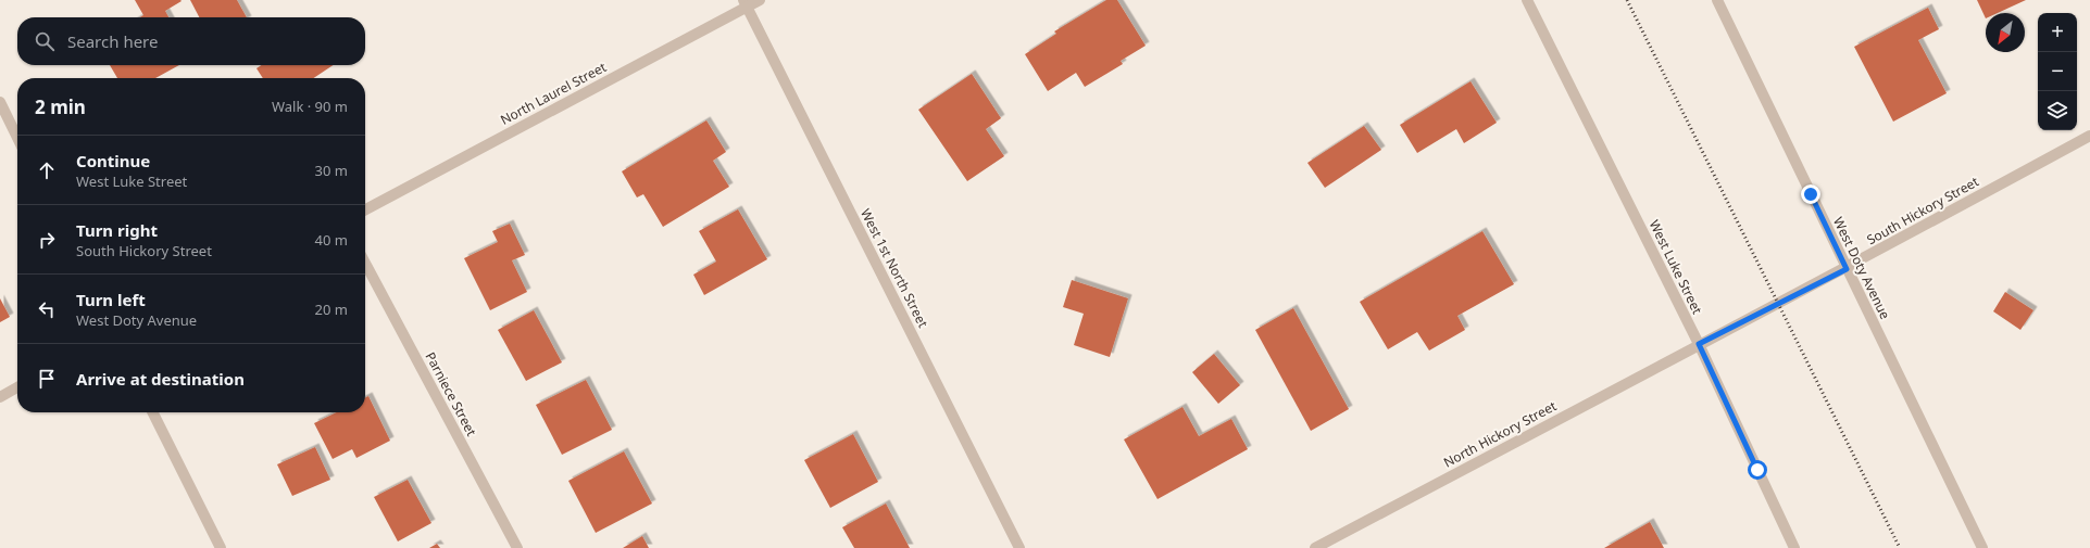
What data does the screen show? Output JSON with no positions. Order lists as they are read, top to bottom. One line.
{"streets":{"street":["North Laurel Street","South Hickory Street","West Luke Street","West 1st North Street","West Doty Avenue","Parniece Street","North Hickory Street"]},"crossings":[["North Laurel Street","West 1st North Street"],["South Hickory Street","West Luke Street"],["South Hickory Street","West Doty Avenue"],["South Hickory Street","North Hickory Street"],["West Luke Street","North Hickory Street"]],"north":"bottom left","page":{"map_buttons":["+","−"],"search":"Search here","heading":["2 min","Walk · 90 m"],"list":[["Continue","West Luke Street","30 m"],["Turn right","South Hickory Street","40 m"],["Turn left","West Doty Avenue","20 m"],"Arrive at destination"]}}
